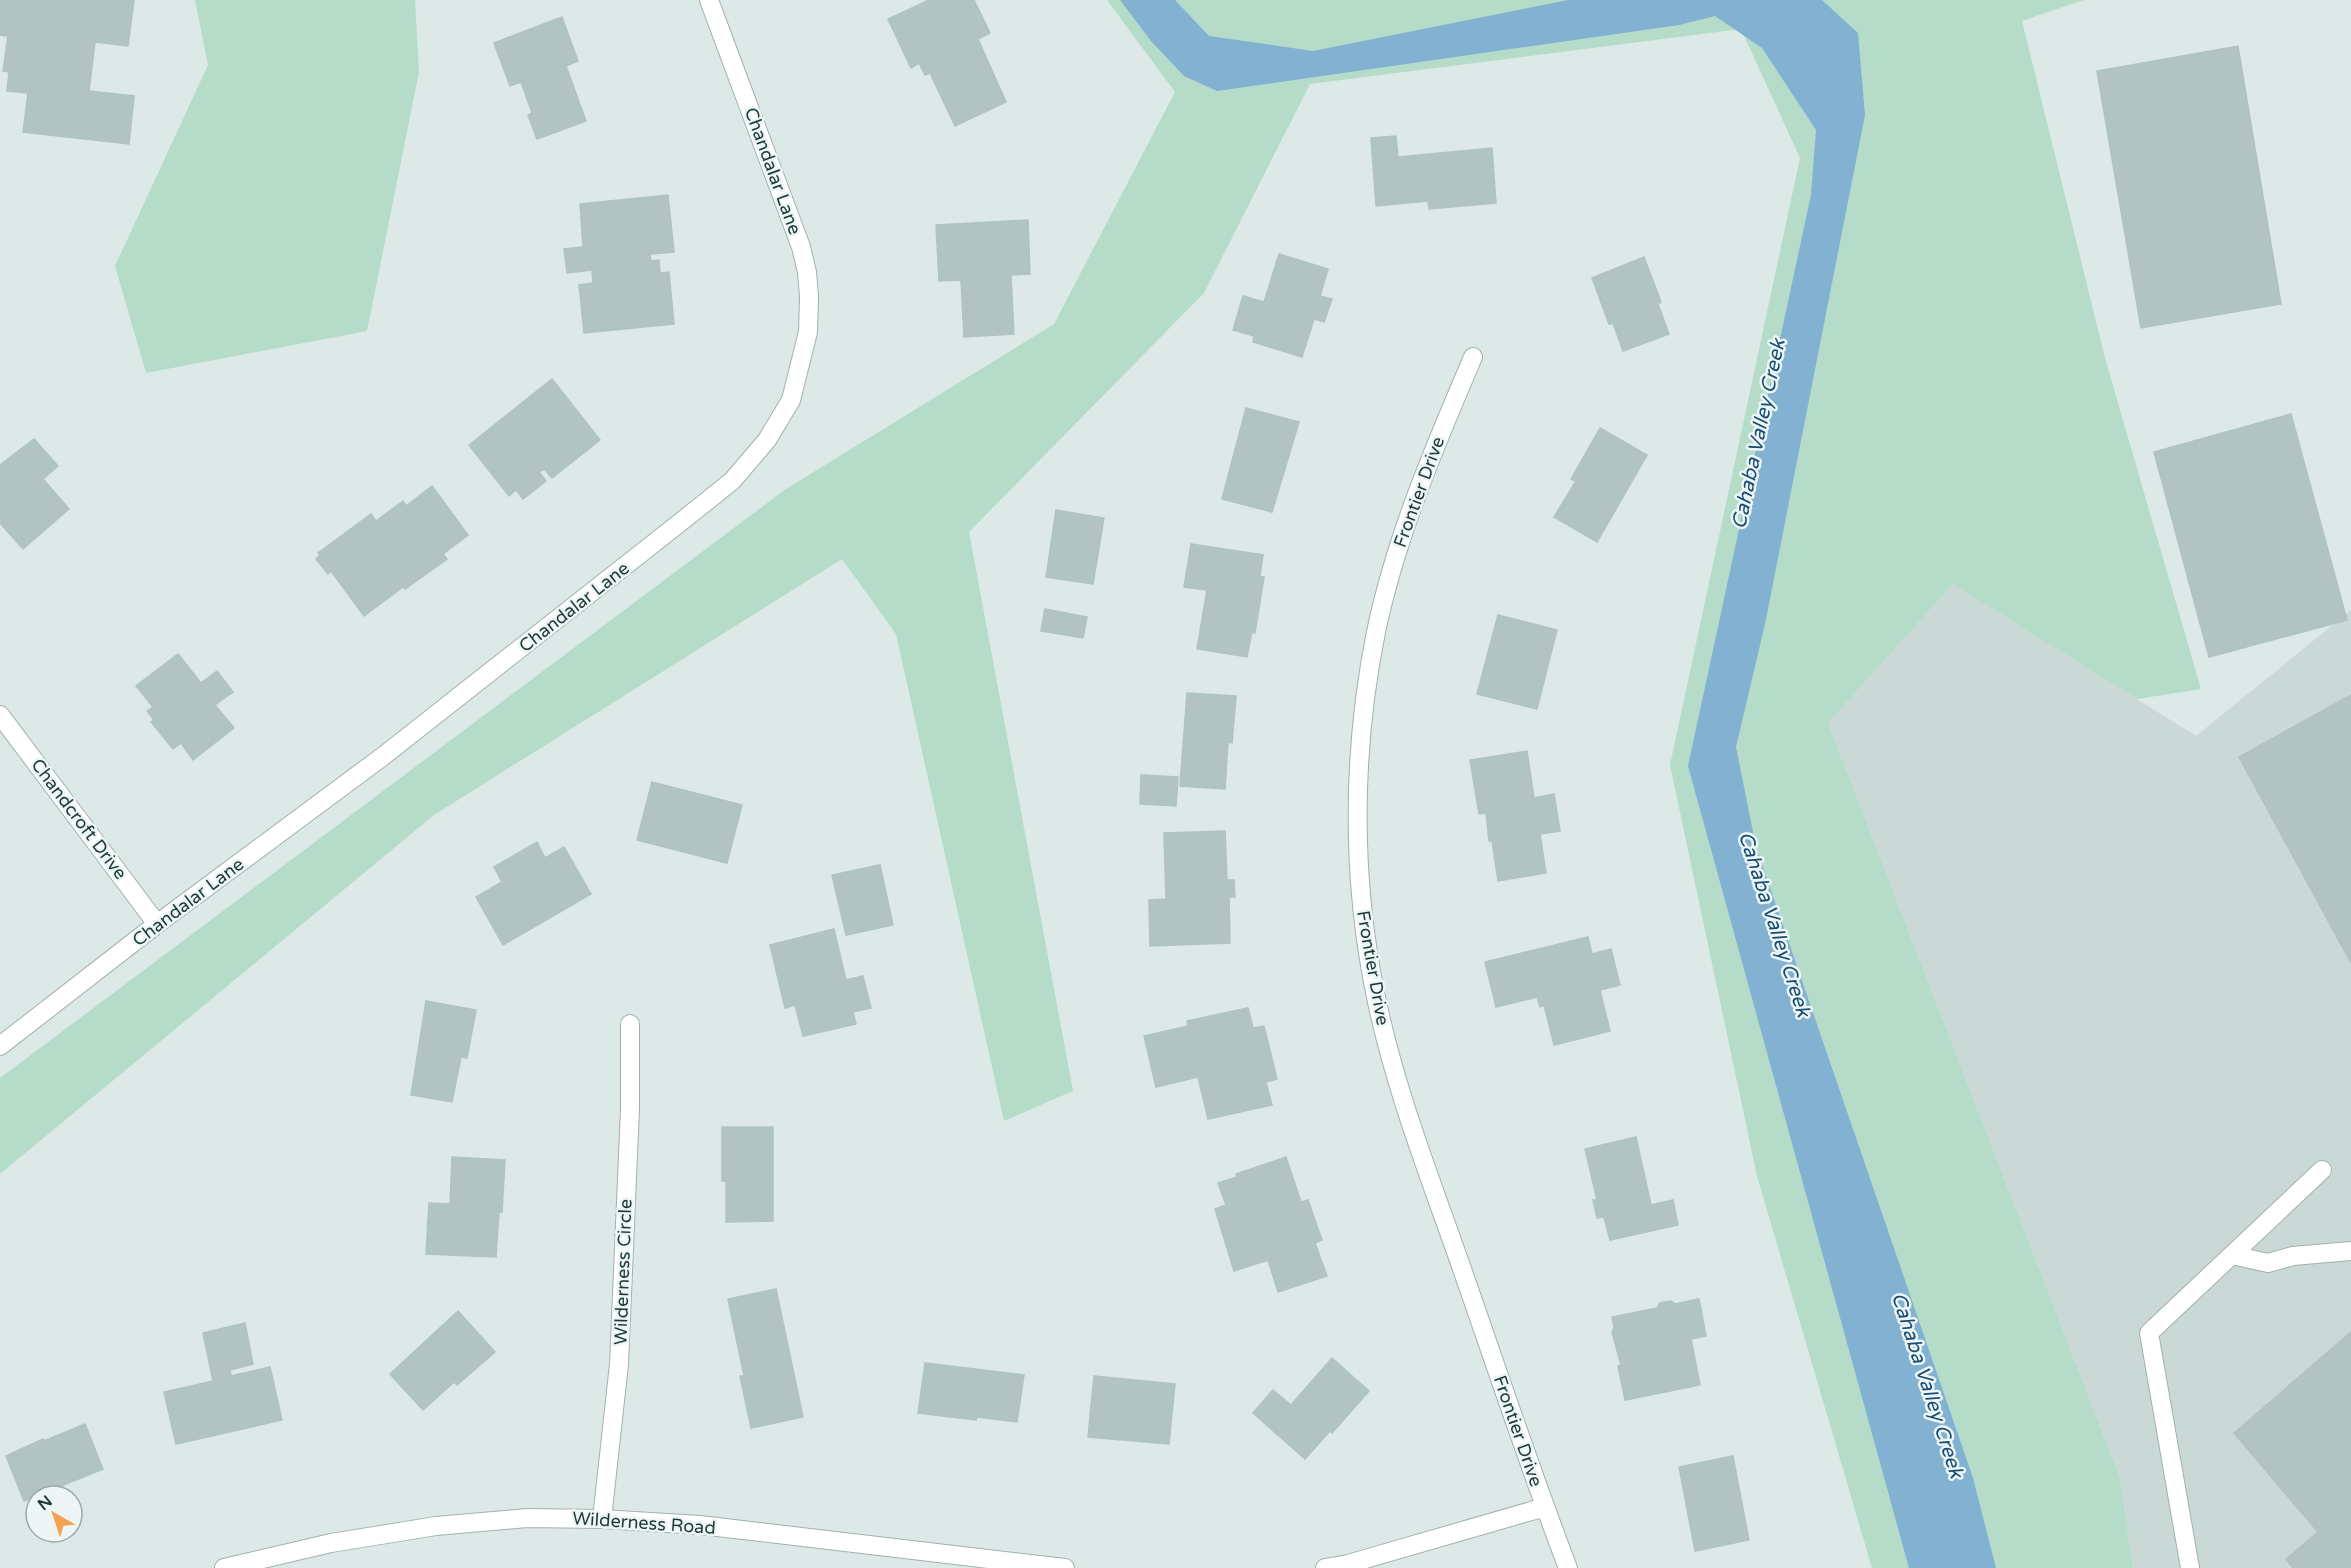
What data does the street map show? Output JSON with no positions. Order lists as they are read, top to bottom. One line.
{"streets":{"street":["Chandalar Lane","Frontier Drive","Chandcroft Drive","Wilderness Circle","Wilderness Road"]},"crossings":[["Chandalar Lane","Chandcroft Drive"],["Wilderness Circle","Wilderness Road"]],"water":["Cahaba Valley Creek"],"north":"top left"}
